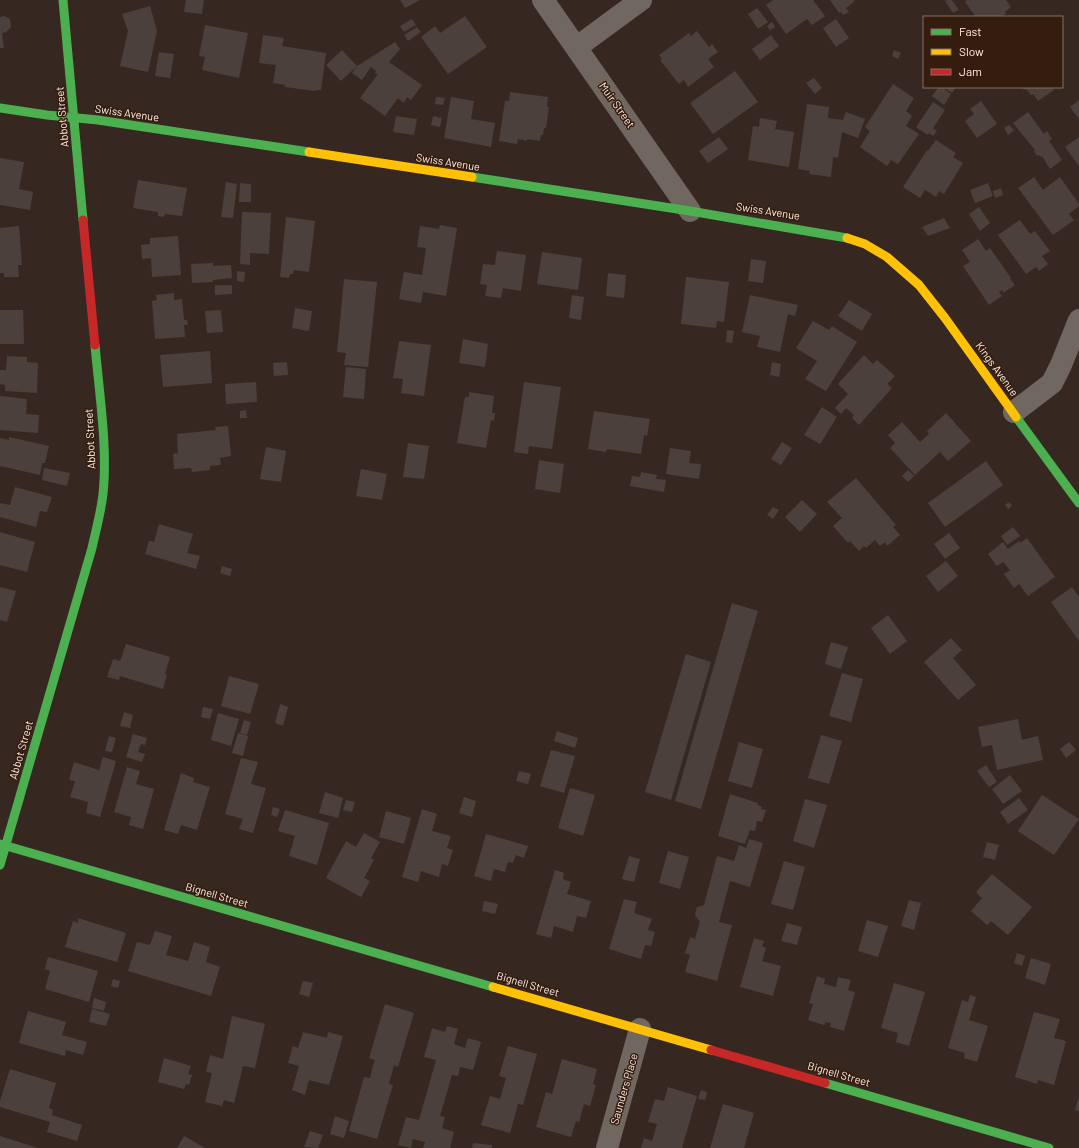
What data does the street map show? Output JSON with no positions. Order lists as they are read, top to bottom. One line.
{"streets":{"street":["Muir Street","Swiss Avenue","Abbot Street","Kings Avenue","Bignell Street","Saunders Place"]},"crossings":[["Muir Street","Swiss Avenue"],["Swiss Avenue","Abbot Street"],["Swiss Avenue","Kings Avenue"],["Abbot Street","Bignell Street"],["Bignell Street","Saunders Place"]],"legend":["Fast","Slow","Jam"]}
